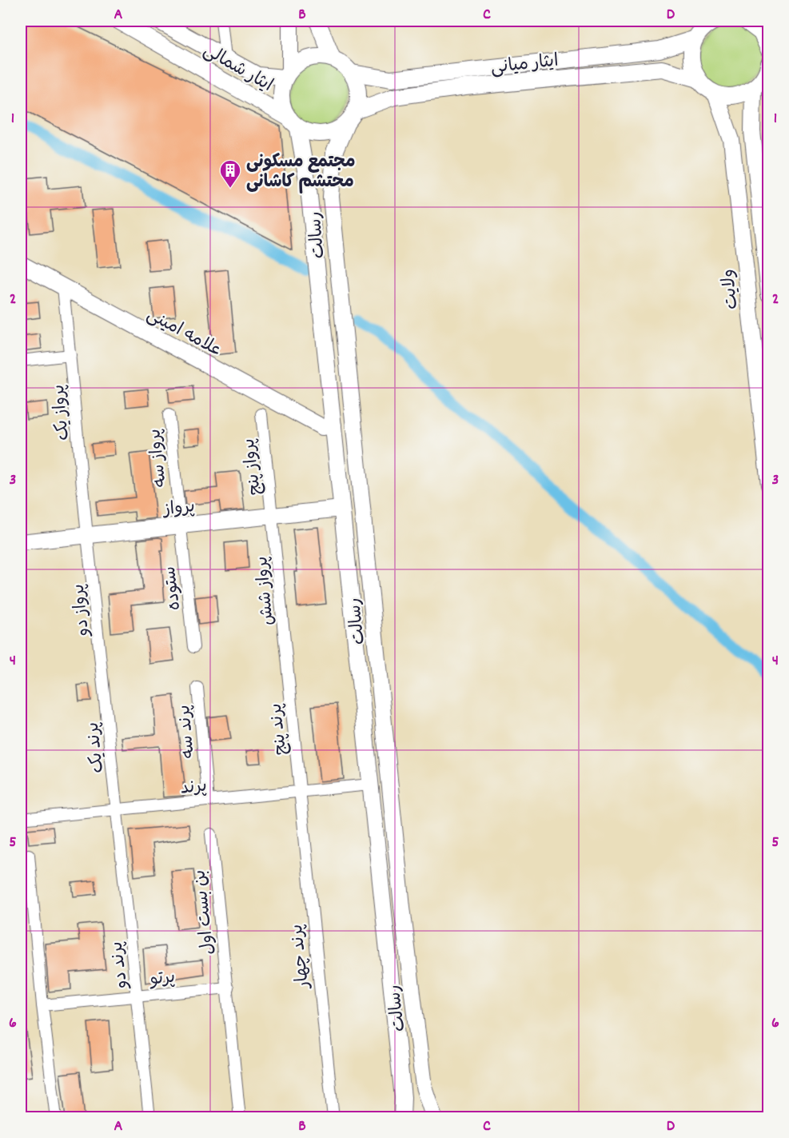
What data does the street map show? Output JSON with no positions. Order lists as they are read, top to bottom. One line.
{"streets":{"street":["ایثار میانی","ایثار شمالی","رسالت","ولایت","علامه امینی","پرواز یک","پرواز سه","پرواز پنج","پرواز","ستوده","پرواز شش","پرواز دو","پرند پنج","پرند سه","پرند یک","پرند","بن بست اول","پرند چهار","پرند دو","پرتو"]},"crossings":[["ایثار میانی","ایثار شمالی"],["ایثار میانی","رسالت"],["ایثار شمالی","رسالت"],["رسالت","علامه امینی"],["رسالت","پرواز"],["رسالت","پرند"],["علامه امینی","پرواز یک"],["پرواز یک","پرواز"],["پرواز یک","پرواز دو"],["پرواز سه","پرواز"],["پرواز سه","ستوده"],["پرواز پنج","پرواز"],["پرواز پنج","پرواز شش"],["پرواز","ستوده"],["پرواز","پرواز شش"],["پرواز","پرواز دو"],["پرواز شش","پرند پنج"],["پرواز دو","پرند یک"],["پرند پنج","پرند"],["پرند پنج","پرند چهار"],["پرند سه","پرند"],["پرند یک","پرند"],["پرند یک","پرند دو"],["پرند","پرند چهار"],["پرند","پرند دو"],["بن بست اول","پرتو"],["پرند دو","پرتو"]],"places":{"building":["مجتمع مسکونی محتشم کاشانی"]},"grid":{"columns":["A","B","C","D"],"rows":["1","2","3","4","5","6"]}}
